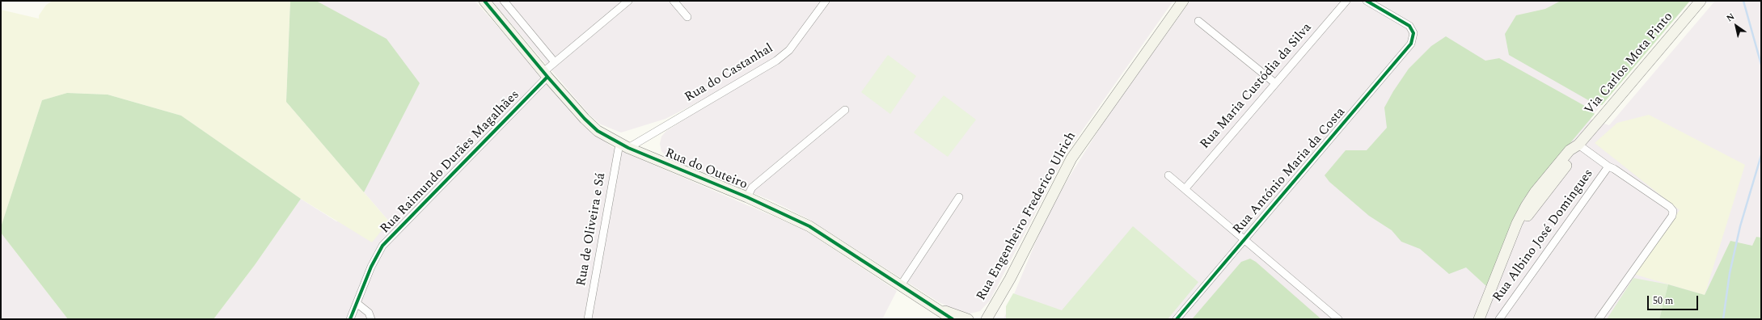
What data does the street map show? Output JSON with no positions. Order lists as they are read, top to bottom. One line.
{"streets":{"main road":["Via Carlos Mota Pinto","Rua do Outeiro","Rua Engenheiro Frederico Ulrich"],"street":["Rua do Castanhal","Rua Maria Custódia da Silva","Rua Raimundo Durães Magalhães","Rua António Maria da Costa","Rua de Oliveira e Sá","Rua Albino José Domingues"]},"crossings":[["Via Carlos Mota Pinto","Rua Albino José Domingues"],["Rua do Castanhal","Rua do Outeiro"],["Rua do Castanhal","Rua de Oliveira e Sá"],["Rua Raimundo Durães Magalhães","Rua do Outeiro"],["Rua do Outeiro","Rua de Oliveira e Sá"]],"scale_bar":"50 m","north":"top left"}
